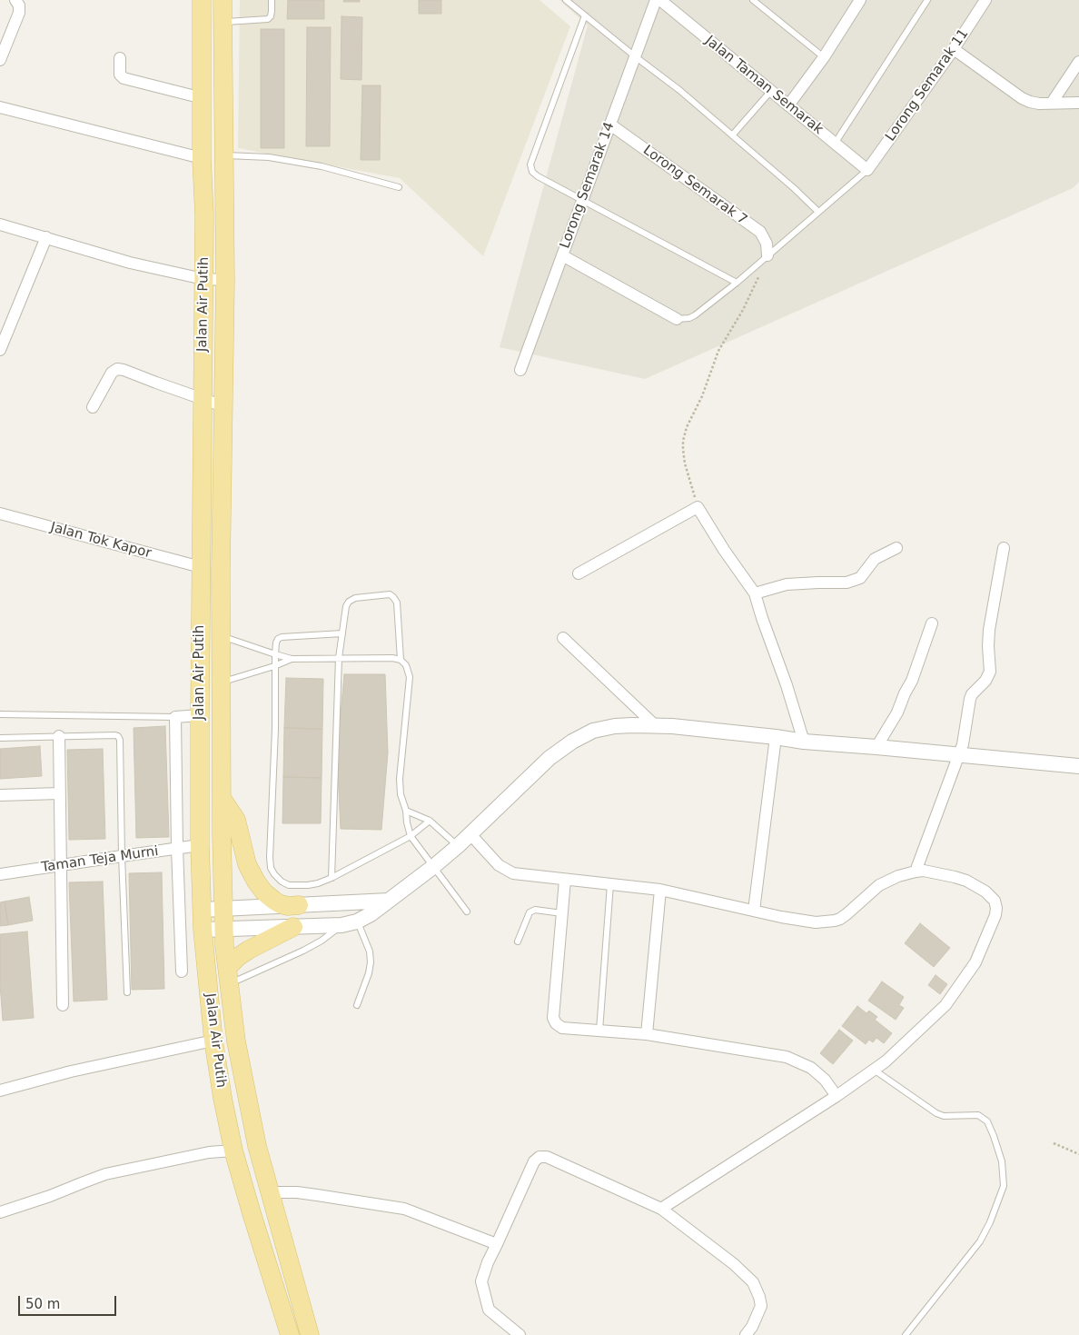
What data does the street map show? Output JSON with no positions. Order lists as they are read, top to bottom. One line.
{"streets":{"main road":["Jalan Air Putih"],"street":["Jalan Taman Semarak","Lorong Semarak 11","Lorong Semarak 14","Lorong Semarak 7","Jalan Tok Kapor","Taman Teja Murni"]},"crossings":[["Jalan Taman Semarak","Lorong Semarak 11"],["Lorong Semarak 14","Lorong Semarak 7"],["Jalan Air Putih","Jalan Tok Kapor"],["Jalan Air Putih","Taman Teja Murni"]],"scale_bar":"50 m"}
